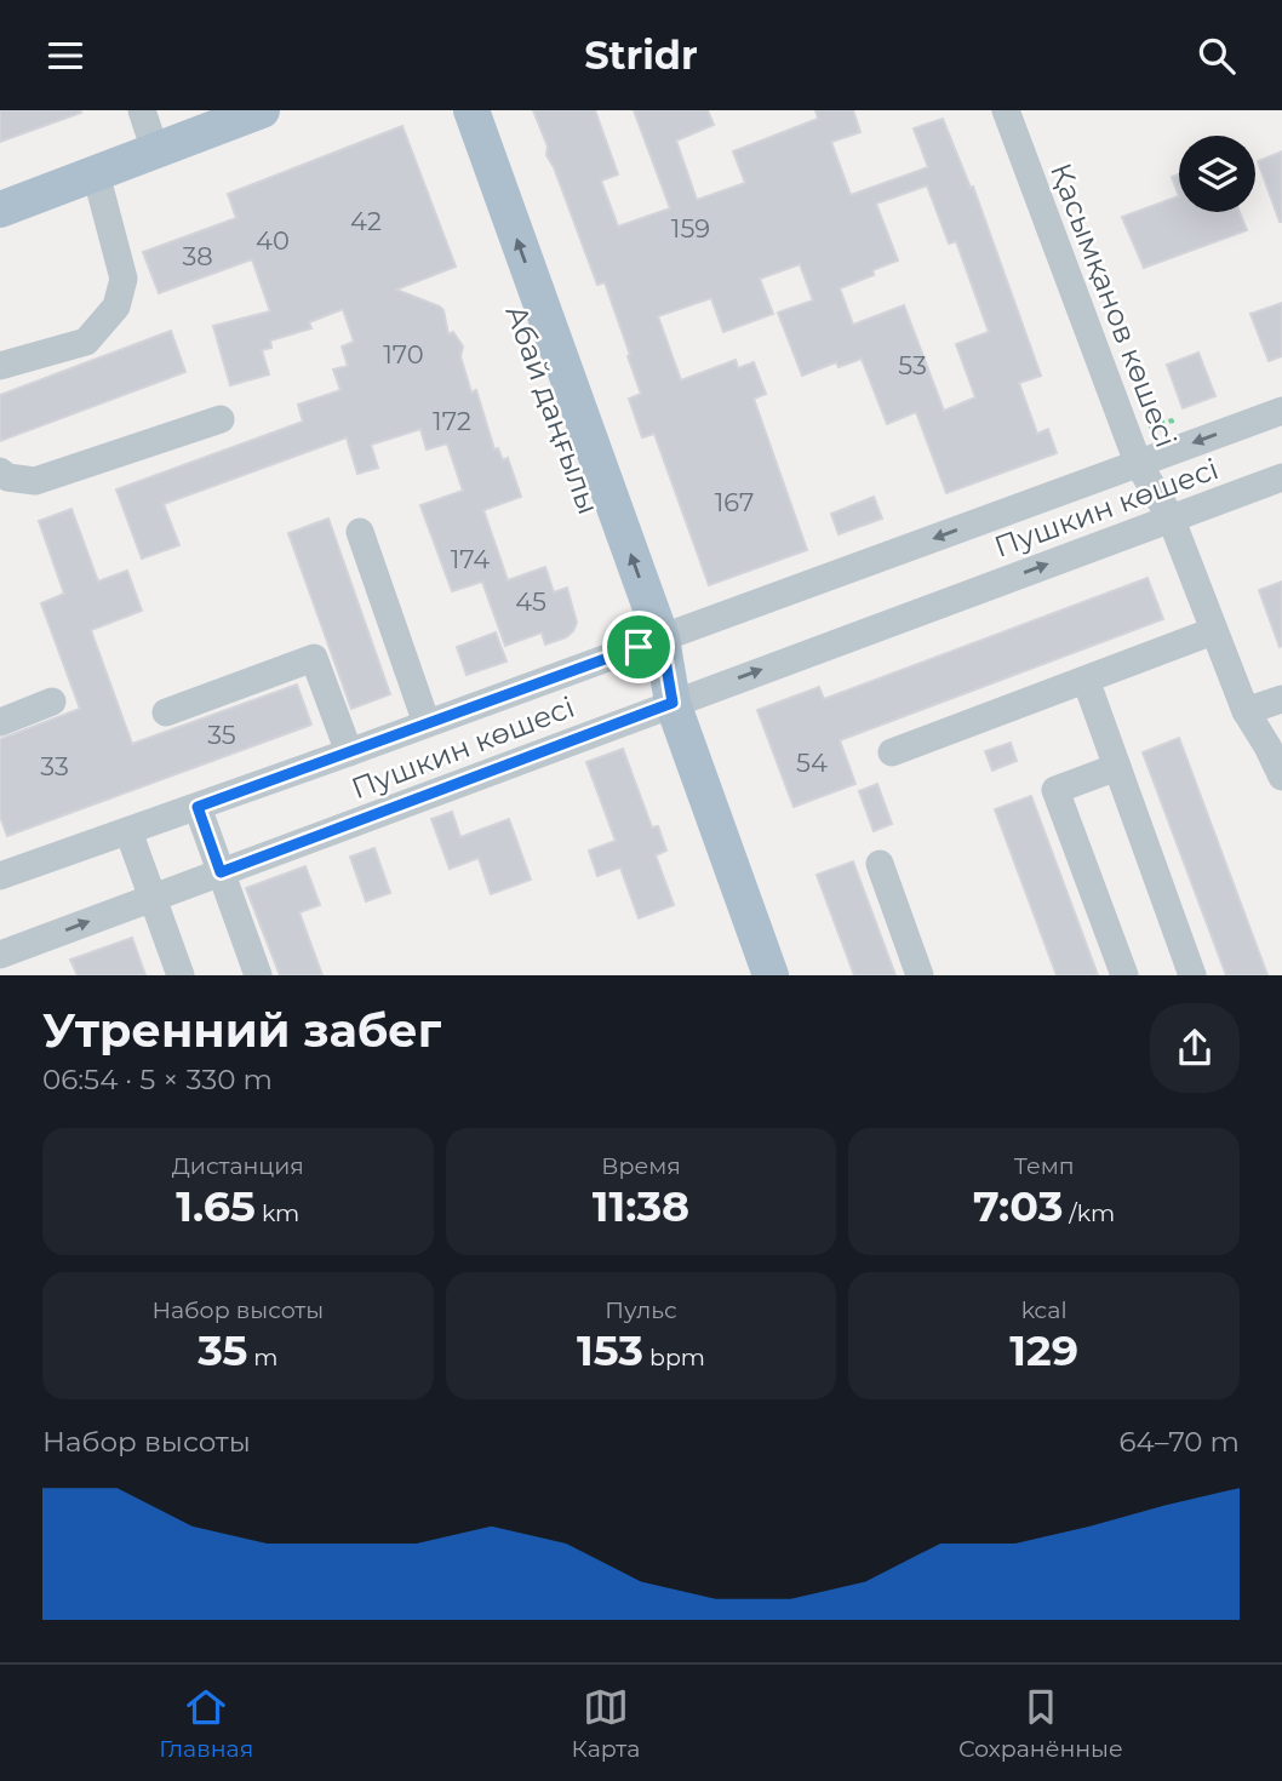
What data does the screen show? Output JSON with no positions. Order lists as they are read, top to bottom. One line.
{"streets":{"main road":["Абай даңғылы"],"street":["Қасымқанов көшесі","Пушкин көшесі"]},"crossings":[["Қасымқанов көшесі","Пушкин көшесі"],["Абай даңғылы","Пушкин көшесі"]],"house_numbers":["42","159","40","38","170","53","172","167","174","45","35","54","33"],"page":{"header":"Stridr","heading":["Утренний забег","06:54 · 5 × 330 m"],"stats":[["Дистанция","1.65 km"],["Время","11:38"],["Темп","7:03 /km"],["Набор высоты","35 m"],["Пульс","153 bpm"],["kcal","129"]],"chart":["Набор высоты","64–70 m"],"tabs":["Главная","Карта","Сохранённые"]}}
